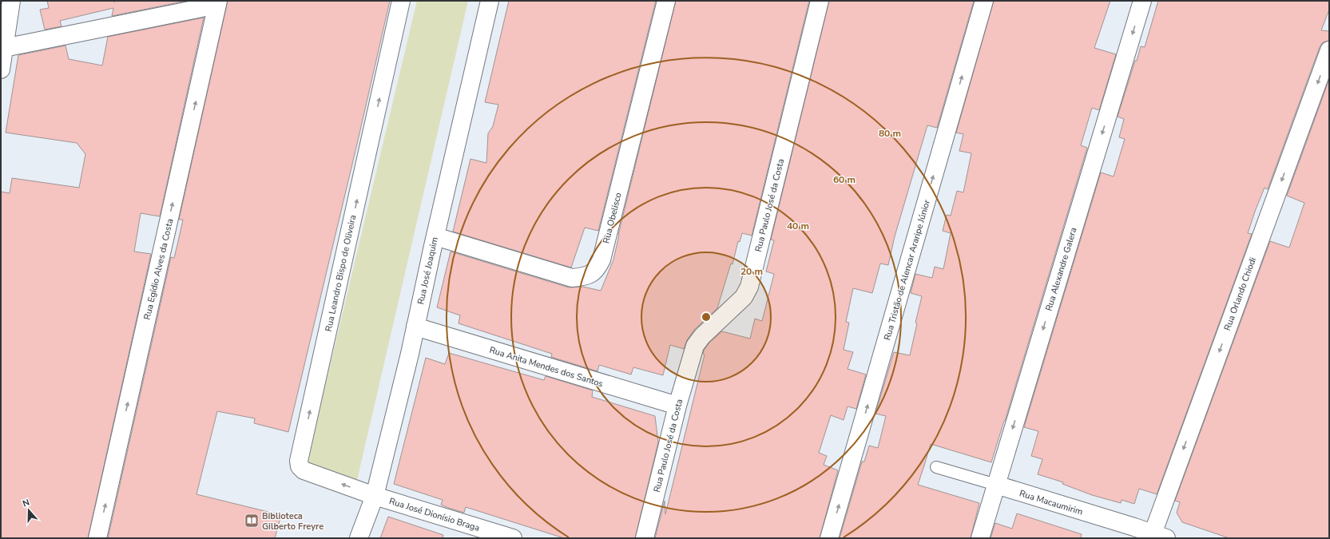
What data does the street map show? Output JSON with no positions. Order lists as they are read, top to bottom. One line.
{"streets":{"street":["Rua Paulo José da Costa","Rua Obelisco","Rua Egídio Alves da Costa","Rua Alexandre Galera","Rua Tristão de Alencar Araripe Júnior","Rua José Joaquim","Rua Leandro Bispo de Oliveira","Rua Orlando Chiodi","Rua Anita Mendes dos Santos","Rua Macaumirim","Rua José Dionísio Braga"]},"crossings":[["Rua Paulo José da Costa","Rua Anita Mendes dos Santos"],["Rua Obelisco","Rua José Joaquim"],["Rua Alexandre Galera","Rua Macaumirim"],["Rua José Joaquim","Rua Leandro Bispo de Oliveira"],["Rua José Joaquim","Rua Anita Mendes dos Santos"],["Rua José Joaquim","Rua José Dionísio Braga"],["Rua Leandro Bispo de Oliveira","Rua José Dionísio Braga"],["Rua Orlando Chiodi","Rua Macaumirim"]],"one_way":["Rua Egídio Alves da Costa","Rua Alexandre Galera","Rua Tristão de Alencar Araripe Júnior","Rua Leandro Bispo de Oliveira","Rua Orlando Chiodi"],"places":{"library":["Biblioteca Gilberto Freyre"]},"north":"top","rings":["80 m","60 m","40 m","20 m"]}
